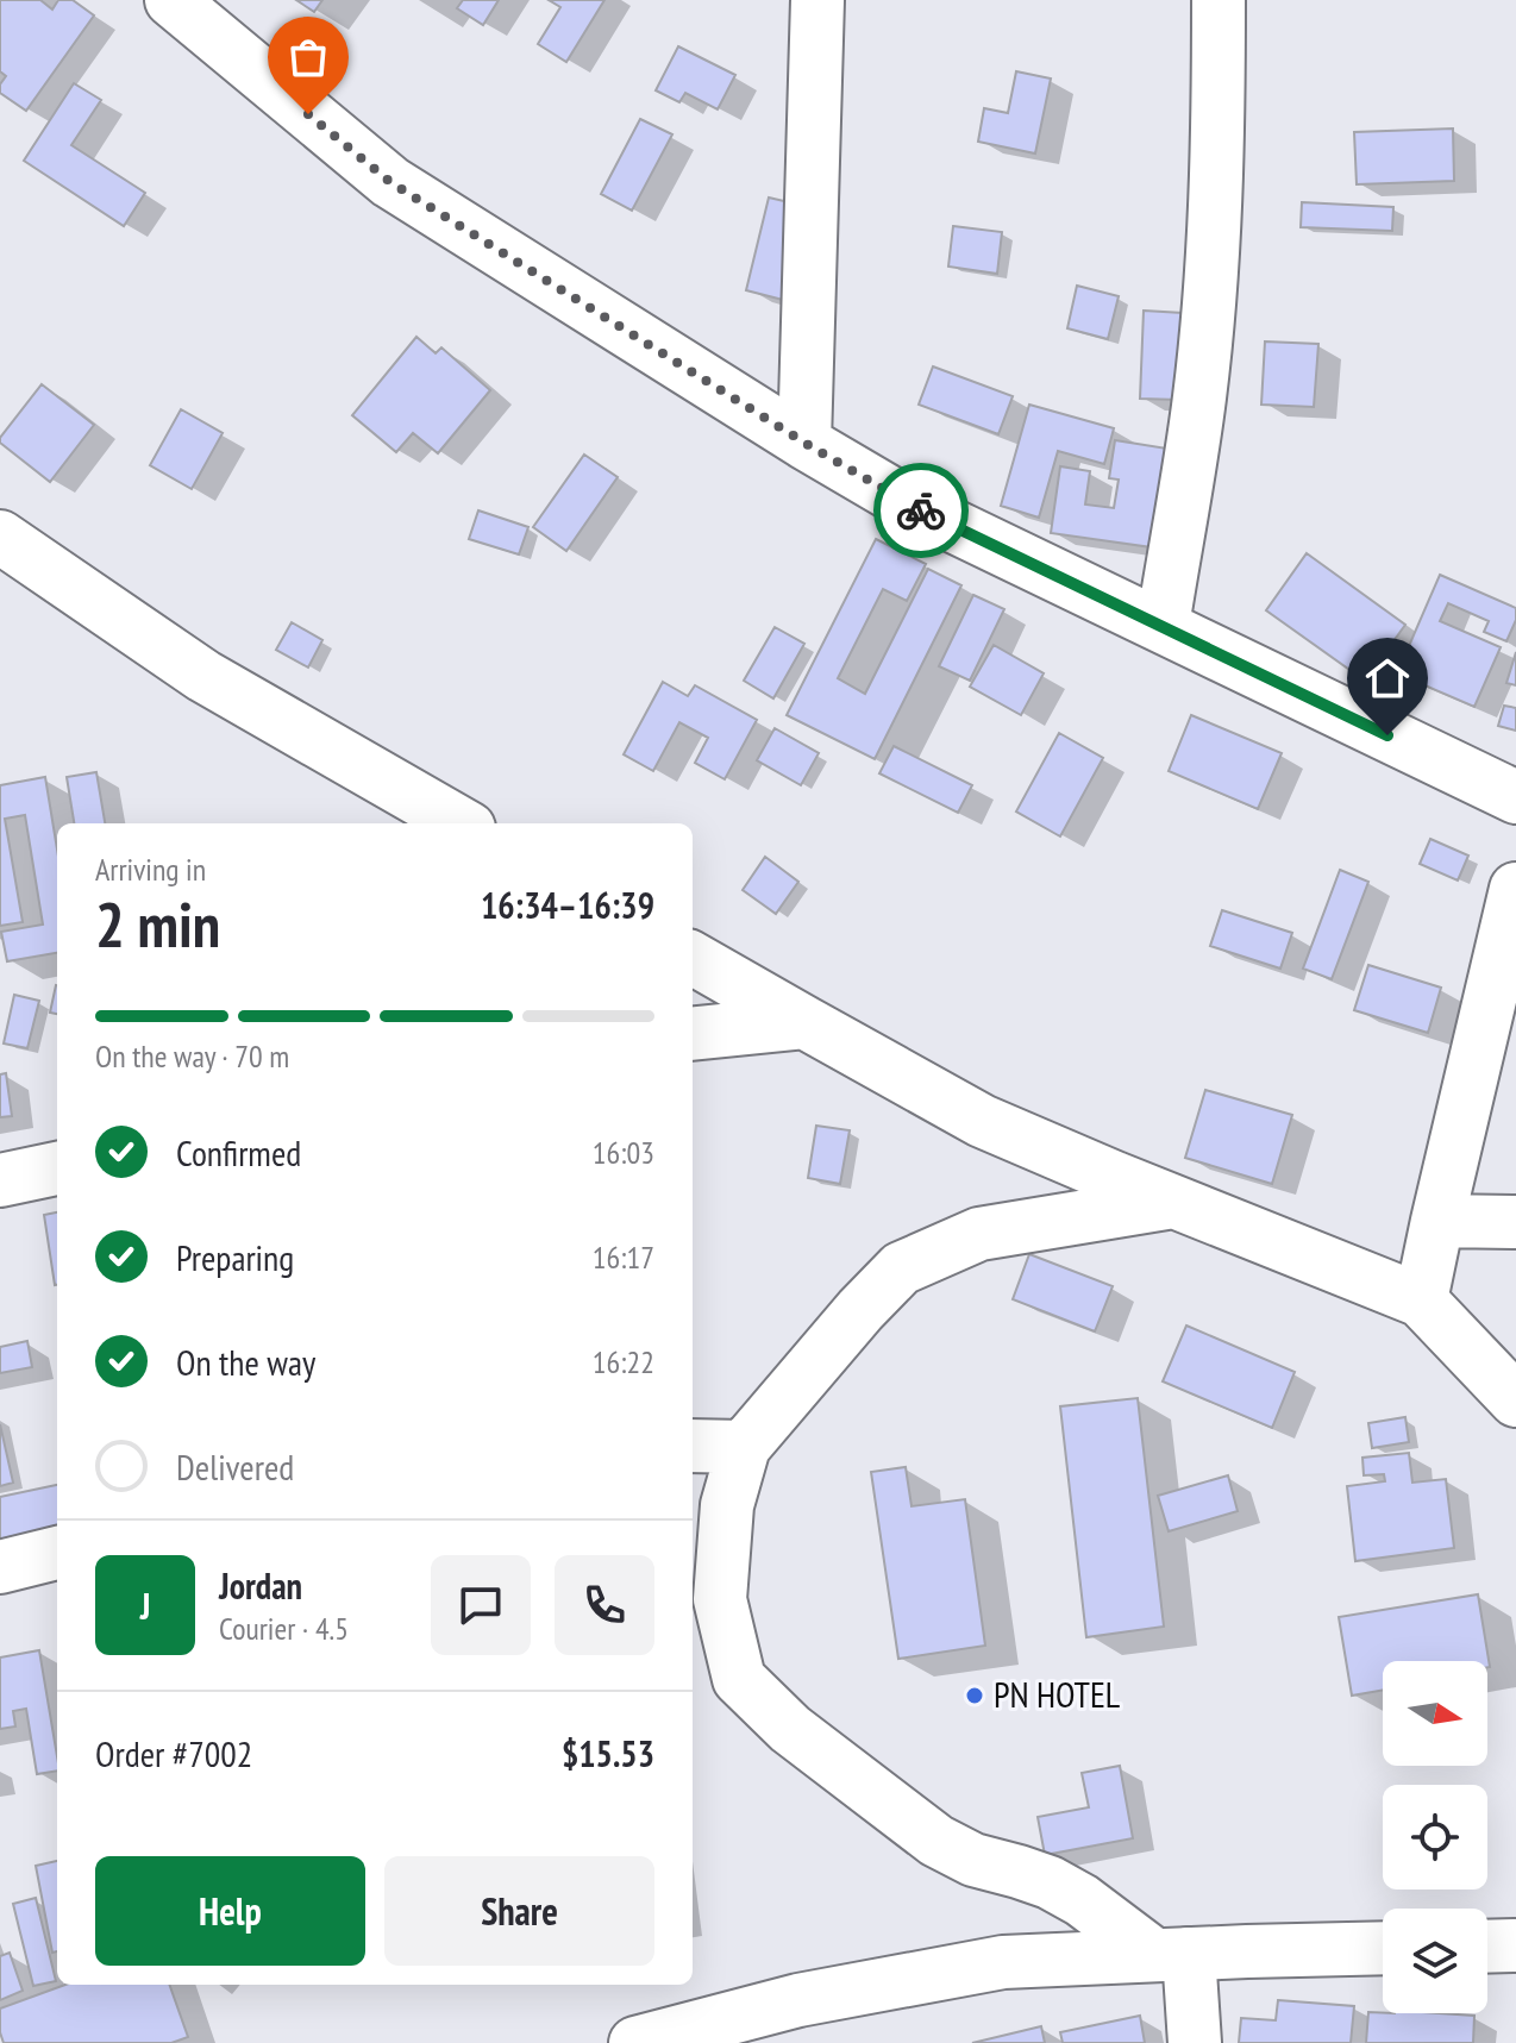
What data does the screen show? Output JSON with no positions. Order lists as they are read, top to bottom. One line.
{"places":["PN HOTEL"],"north":"right","page":{"heading":["2 min","Arriving in","16:34–16:39"],"panel":["Jordan","Courier · 4.5","Order #7002","$15.53"],"bar":"On the way · 70 m","list":[["Confirmed","16:03"],["Preparing","16:17"],["On the way","16:22"],"Delivered"],"round":"J","buttons":["Help","Share"]}}
